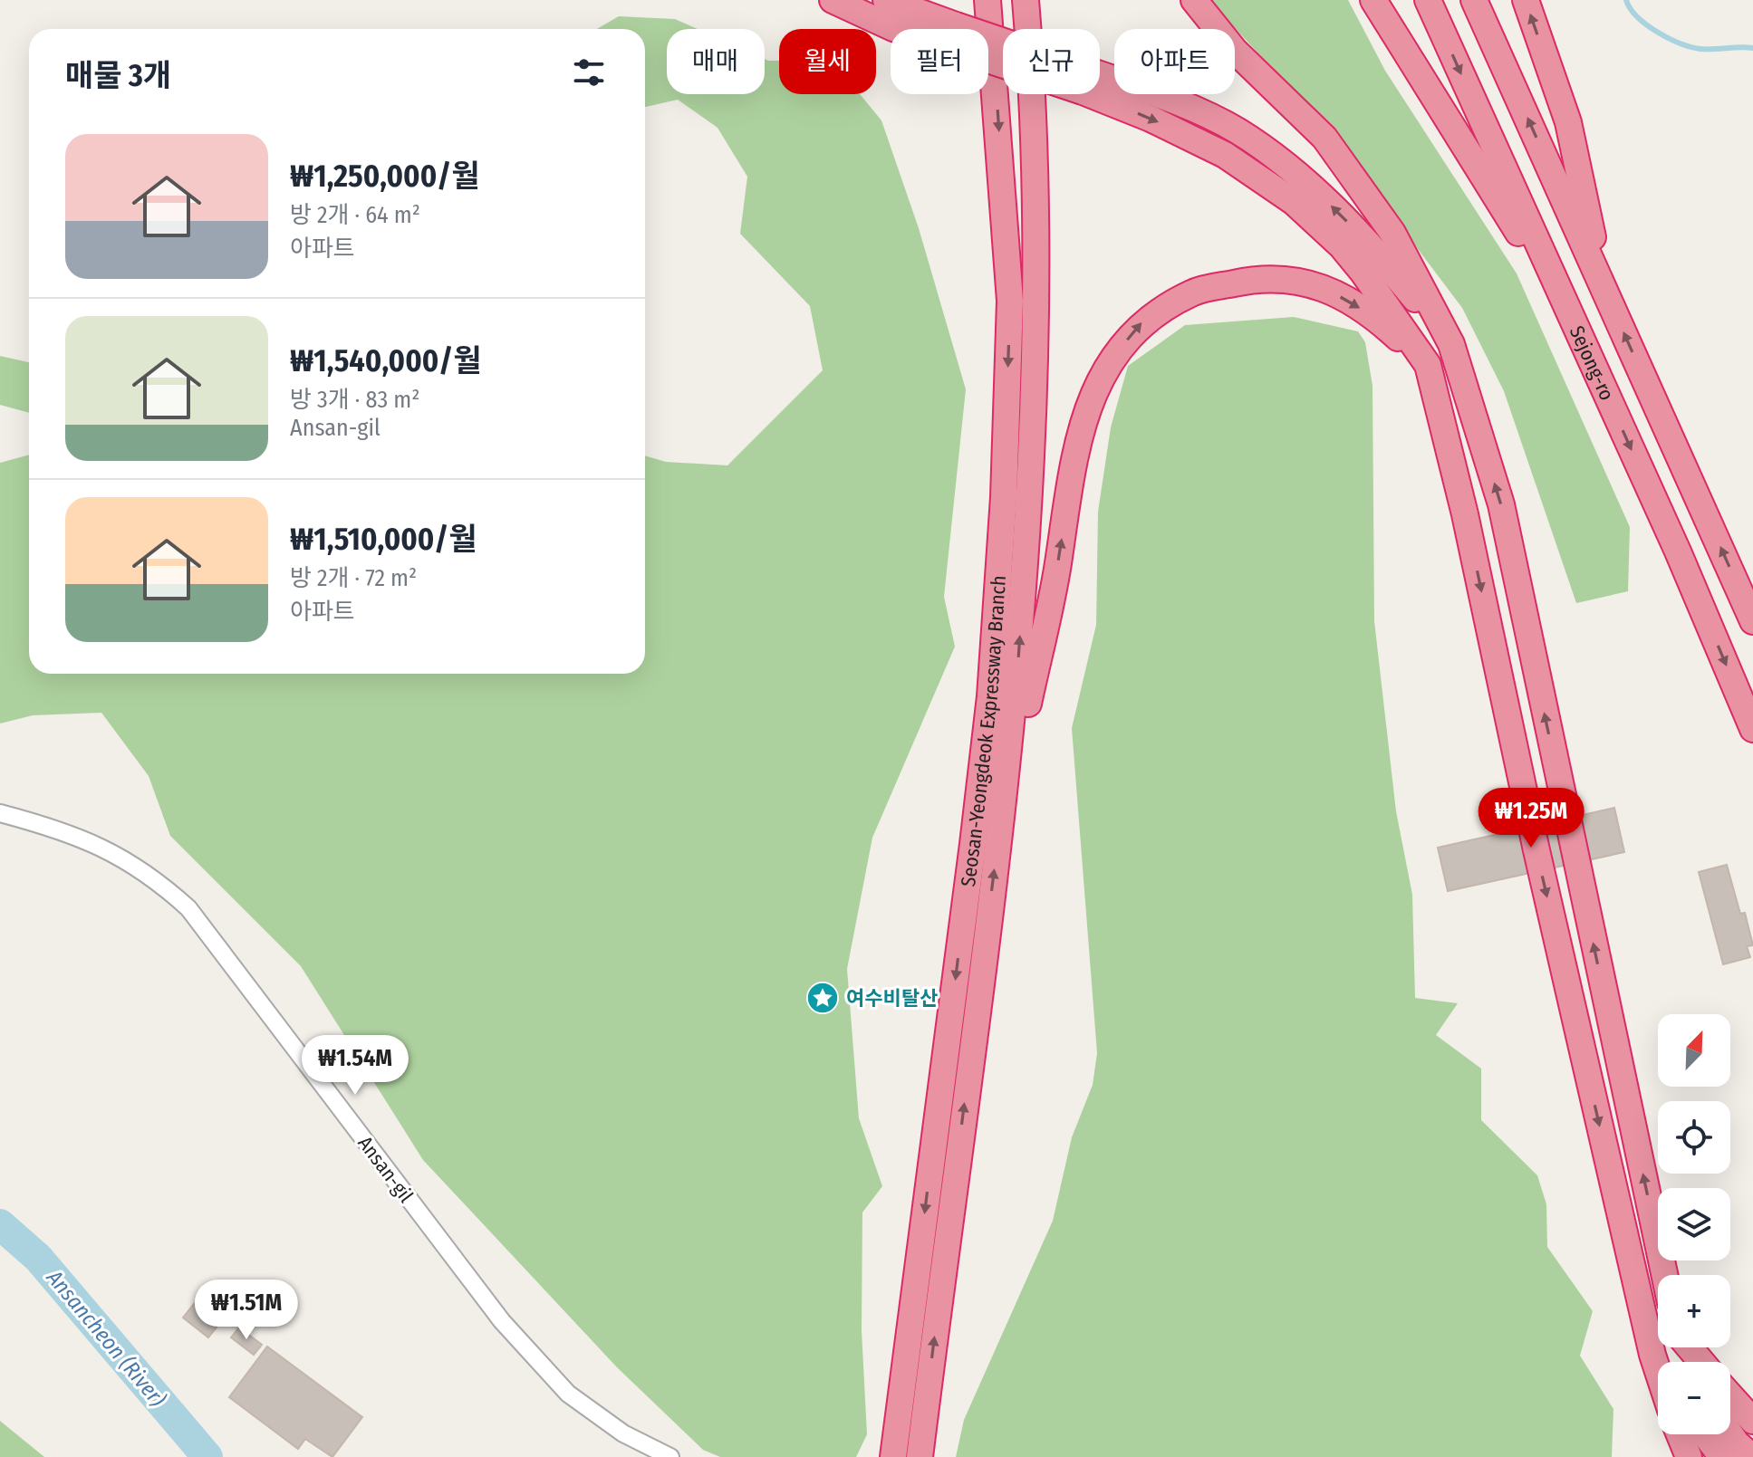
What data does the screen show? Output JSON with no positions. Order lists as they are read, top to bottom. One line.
{"streets":{"highway":["Sejong-ro","Seosan-Yeongdeok Expressway Branch"],"street":["Ansan-gil"]},"water":["Ansancheon (River)"],"places":{"place":["여수비탈산"]},"north":"top right","page":{"chip":["매매","월세","필터","신규","아파트"],"heading":"매물 3개","list":[{"name":"₩1,250,000/월","note":"방 2개 · 64 m² · 아파트"},{"name":"₩1,540,000/월","note":"방 3개 · 83 m² · Ansan-gil"},{"name":"₩1,510,000/월","note":"방 2개 · 72 m² · 아파트"}],"price":["₩1.25M","₩1.54M","₩1.51M"],"map_buttons":["+","−"]}}
